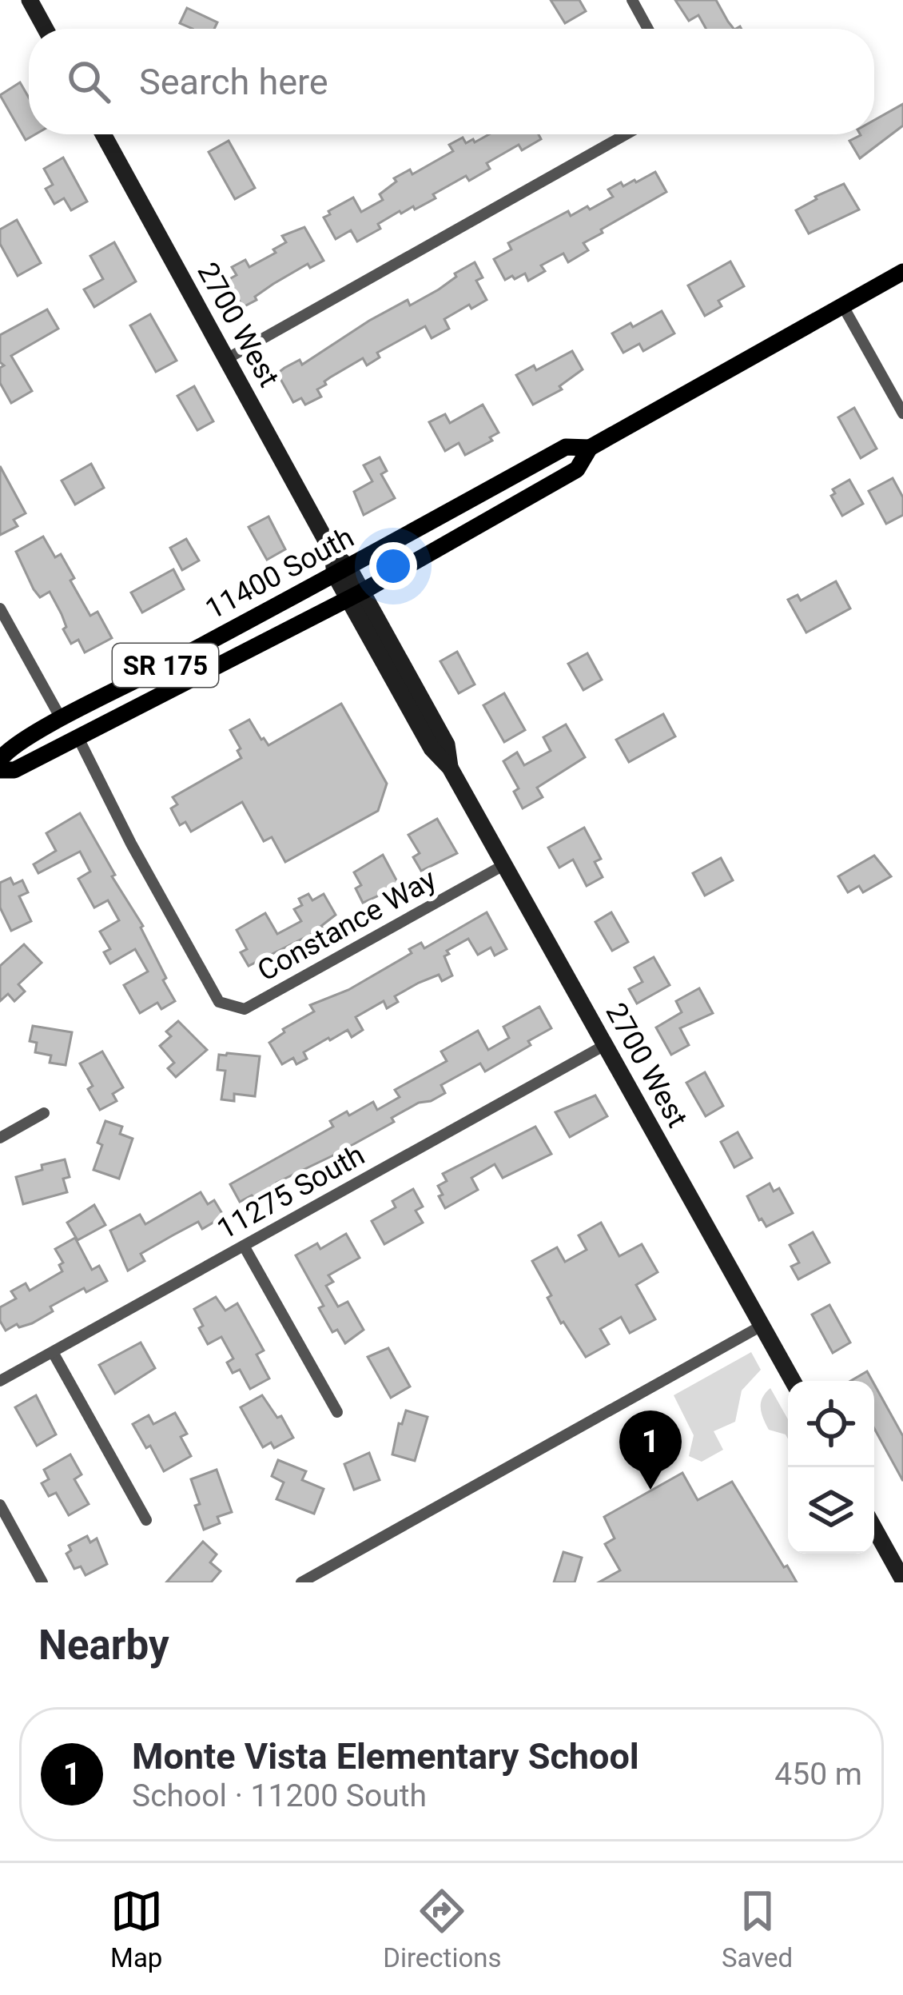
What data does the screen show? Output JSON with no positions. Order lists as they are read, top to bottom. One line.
{"streets":{"main road":["2700 West","11400 South","SR 175"],"street":["Constance Way","11275 South"]},"crossings":[["2700 West","11400 South"],["2700 West","Constance Way"],["2700 West","11275 South"],["11400 South","Constance Way"]],"page":{"search":"Search here","pins":"1","heading":"Nearby","list":[{"mark":"1","name":"Monte Vista Elementary School","note":"School · 11200 South","value":"450 m"}],"nav":["Map","Directions","Saved"]}}
